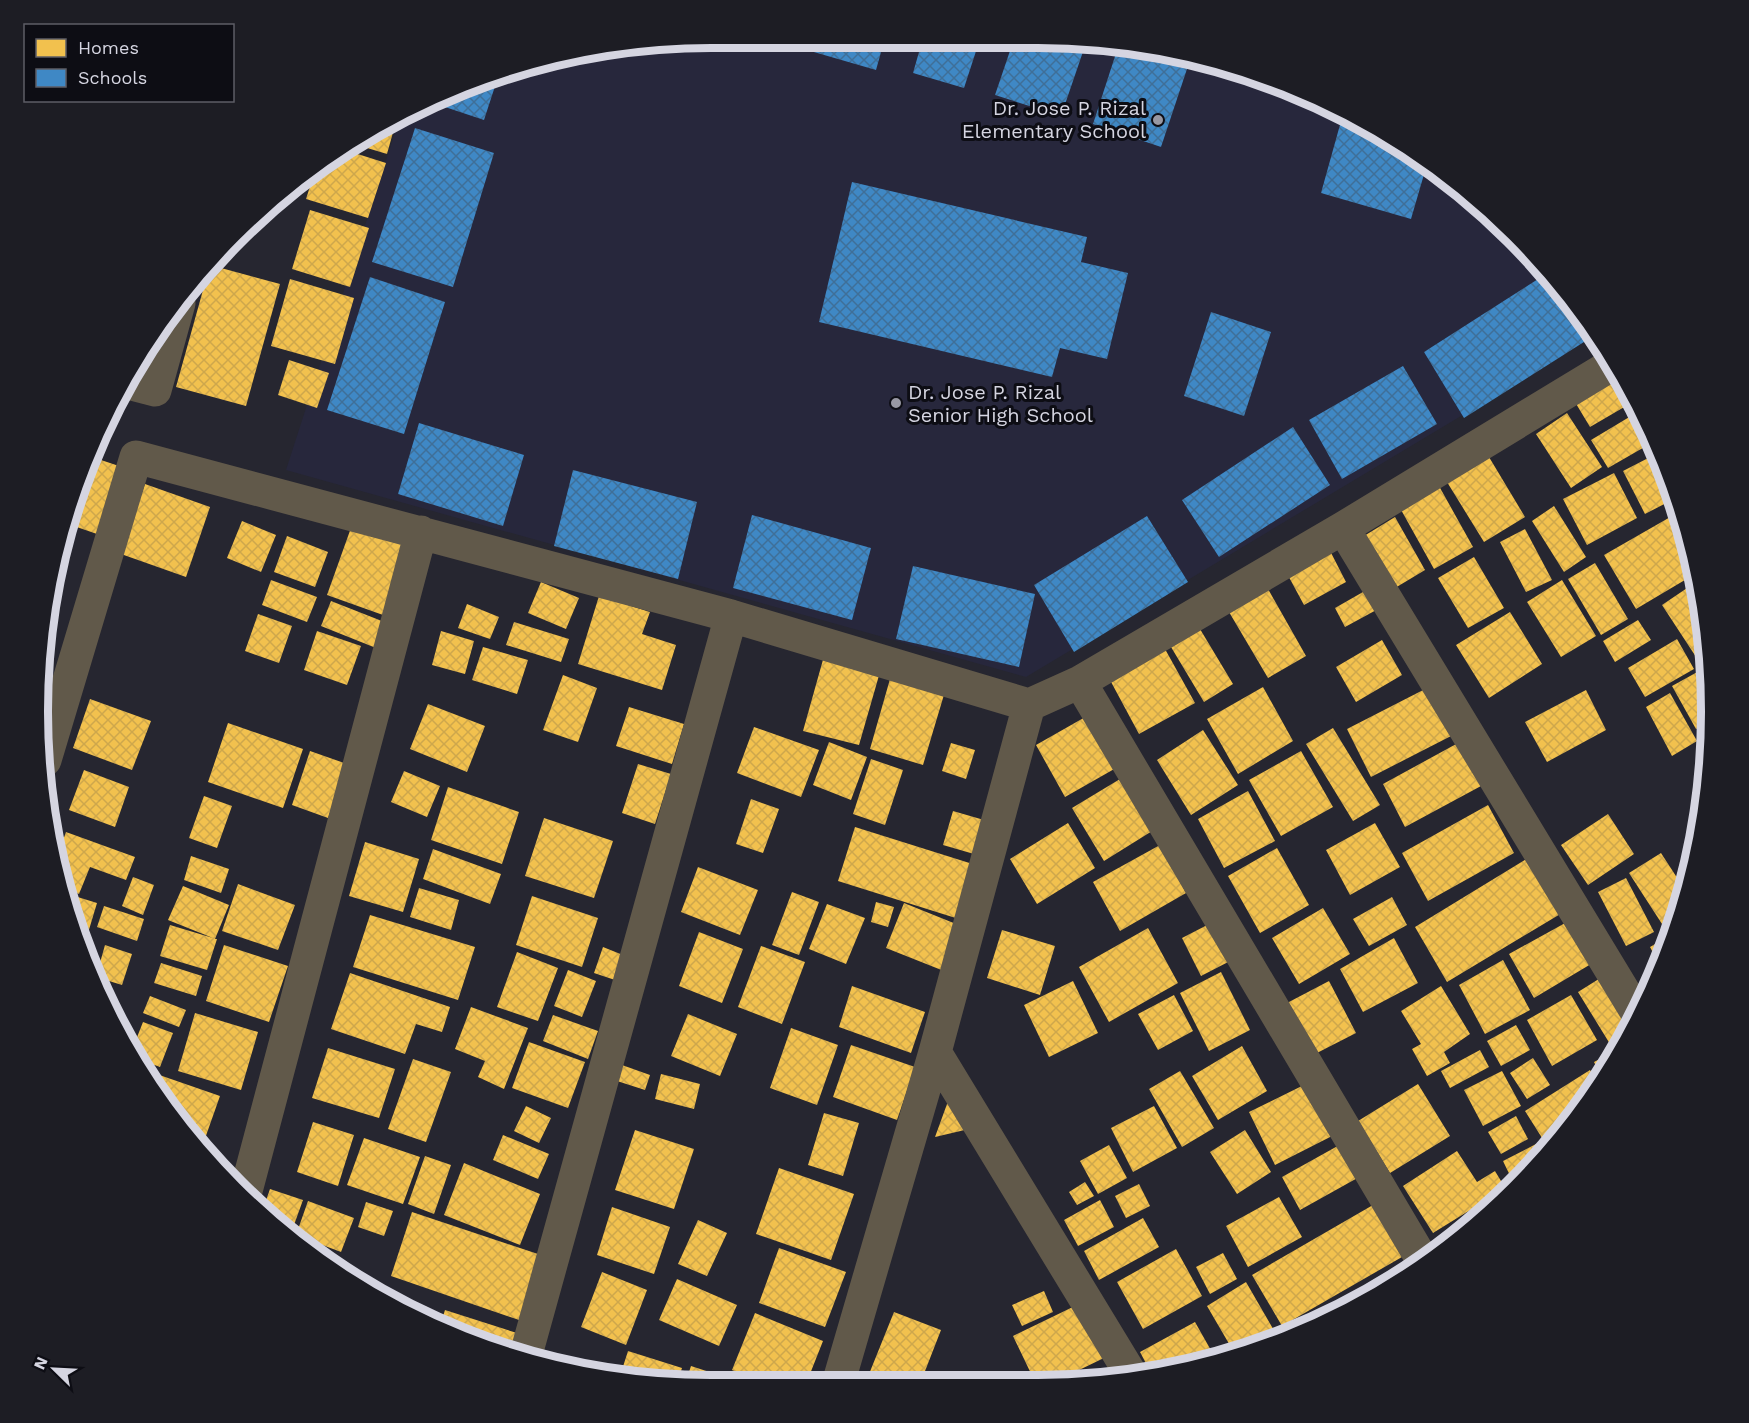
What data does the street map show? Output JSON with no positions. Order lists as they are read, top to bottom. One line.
{"places":["Dr. Jose P. Rizal Elementary School","Dr. Jose P. Rizal Senior High School"],"legend":["Homes","Schools"],"north":"top left"}
